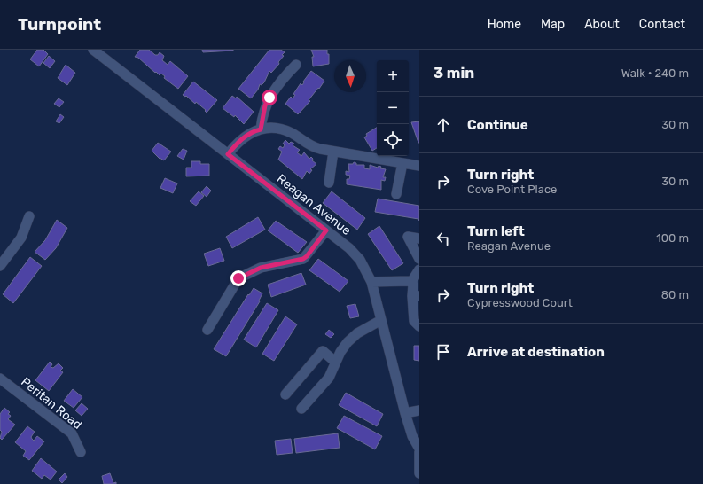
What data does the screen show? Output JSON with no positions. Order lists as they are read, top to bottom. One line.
{"streets":{"street":["Reagan Avenue","Peritan Road"]},"north":"bottom","page":{"header":"Turnpoint","nav":["Home","Map","About","Contact"],"heading":["3 min","Walk · 240 m"],"map_buttons":["+","−"],"list":[["Continue","30 m"],["Turn right","Cove Point Place","30 m"],["Turn left","Reagan Avenue","100 m"],["Turn right","Cypresswood Court","80 m"],"Arrive at destination"]}}
